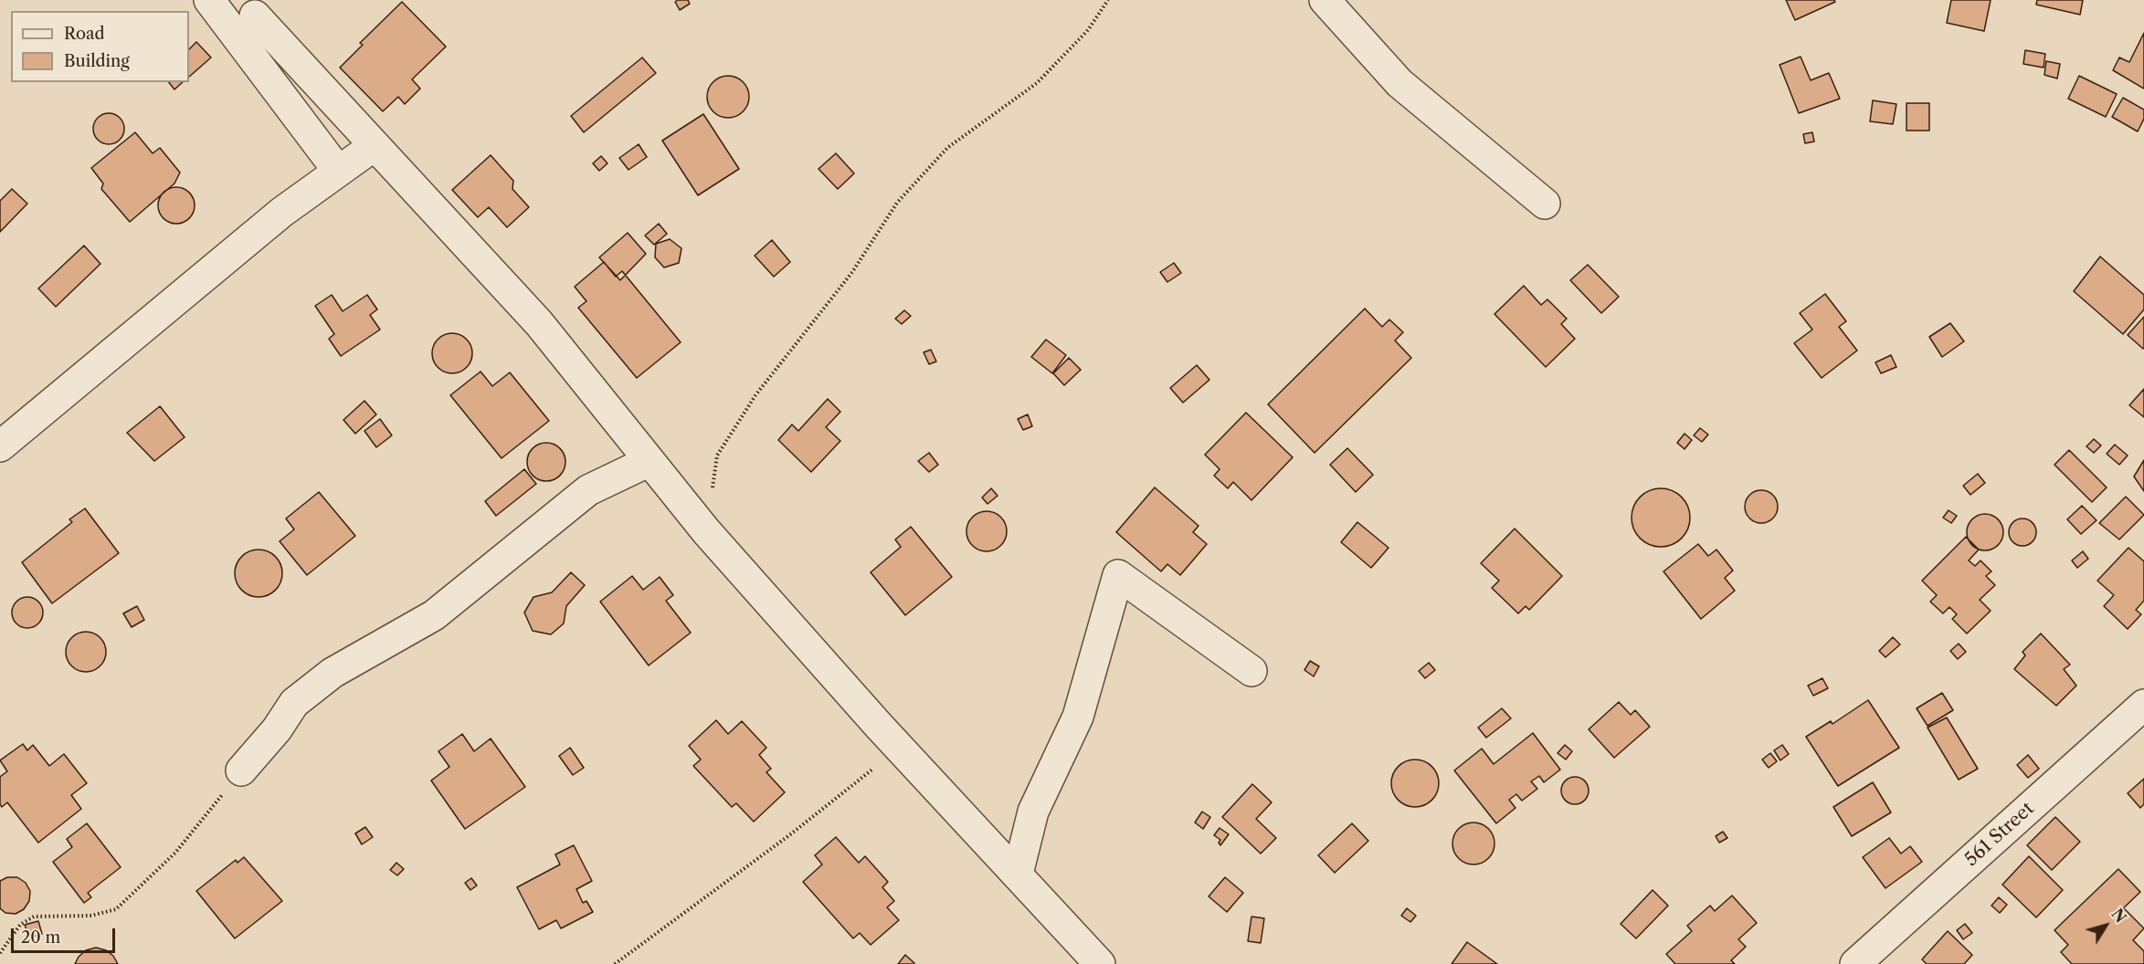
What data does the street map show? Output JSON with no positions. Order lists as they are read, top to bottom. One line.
{"streets":{"street":["561 Street"]},"legend":["Road","Building"],"scale_bar":"20 m","north":"top right"}
